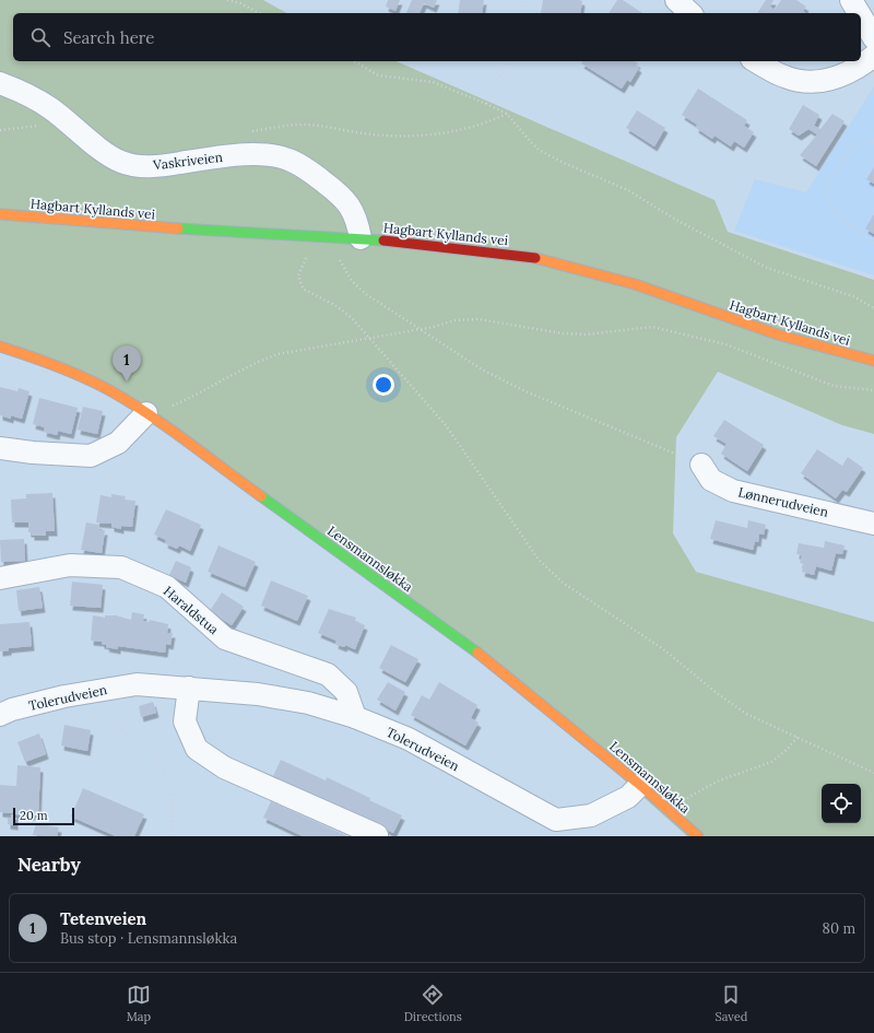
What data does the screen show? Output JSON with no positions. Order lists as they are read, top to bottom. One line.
{"streets":{"street":["Vaskriveien","Hagbart Kyllands vei","Lønnerudveien","Lensmannsløkka","Haraldstua","Tolerudveien"]},"crossings":[["Vaskriveien","Hagbart Kyllands vei"],["Lensmannsløkka","Tolerudveien"],["Haraldstua","Tolerudveien"]],"scale_bar":"20 m","page":{"search":"Search here","pins":"1","scale":"20 m","heading":"Nearby","list":[{"mark":"1","name":"Tetenveien","note":"Bus stop · Lensmannsløkka","value":"80 m"}],"nav":["Map","Directions","Saved"]}}
